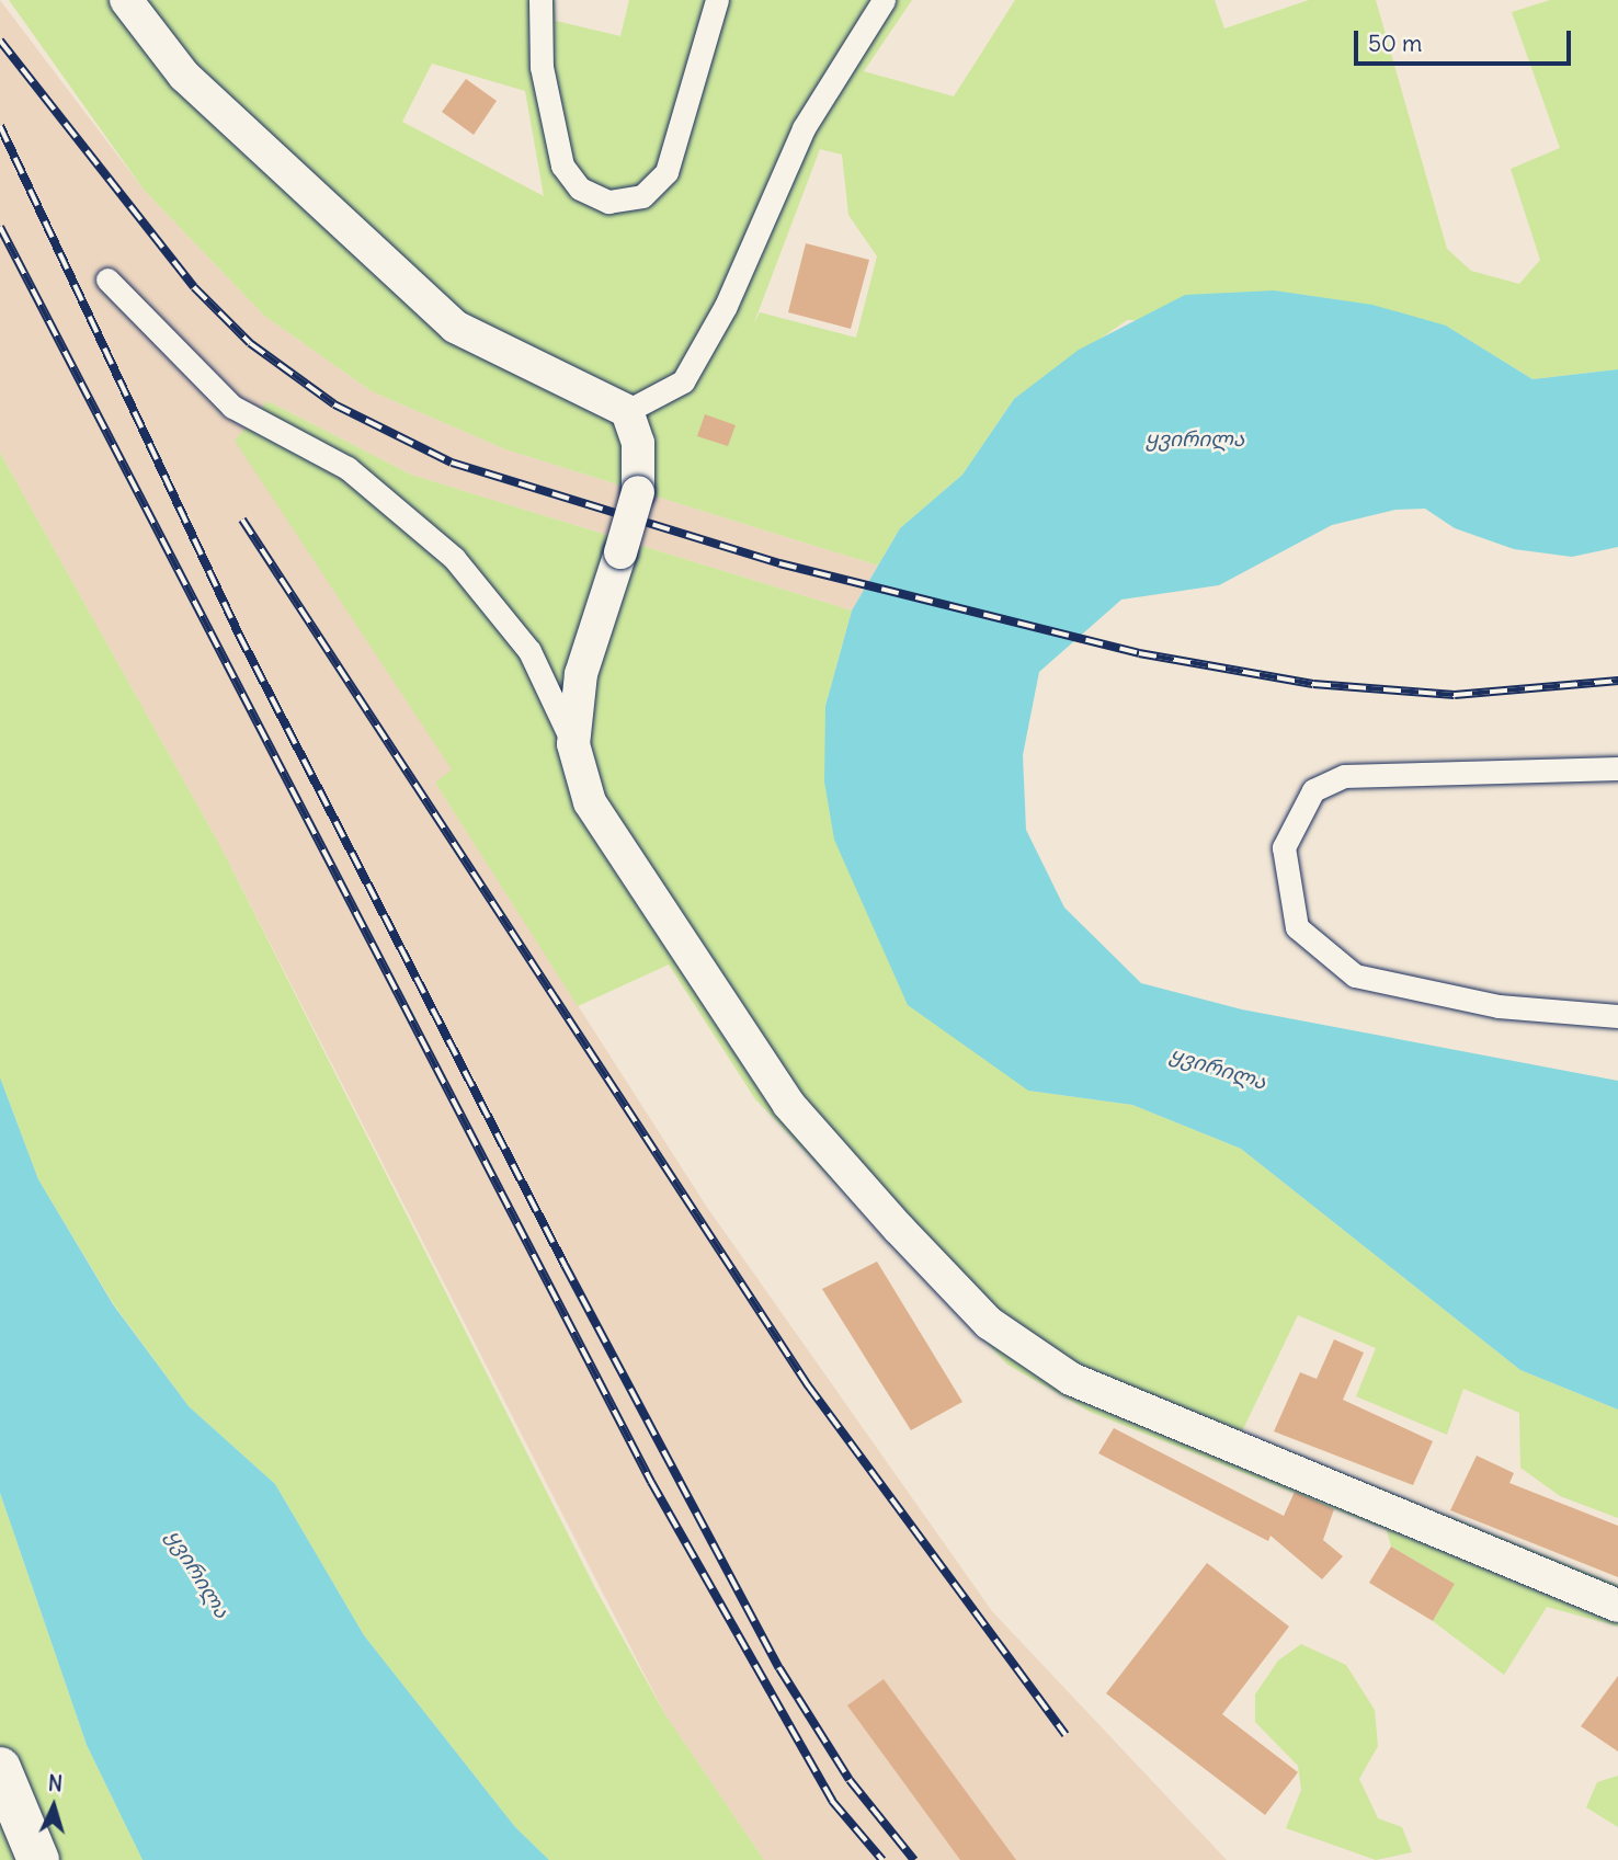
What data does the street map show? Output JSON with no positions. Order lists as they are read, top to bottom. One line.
{"water":["ყვირილა"],"scale_bar":"50 m","north":"top"}
